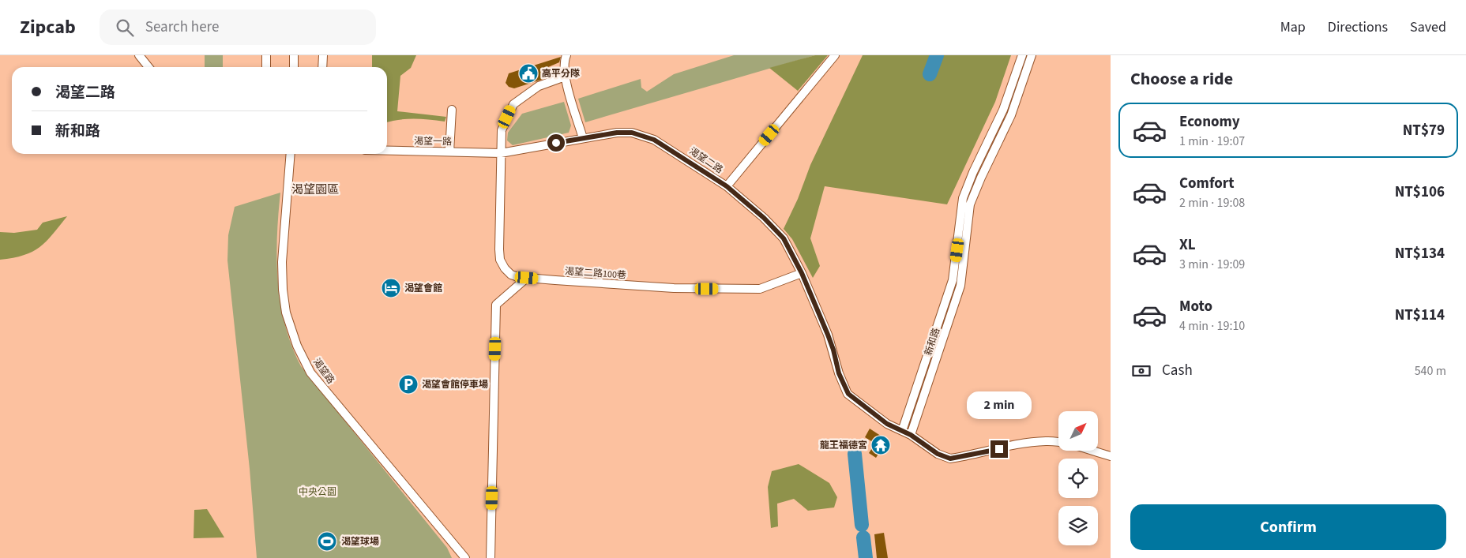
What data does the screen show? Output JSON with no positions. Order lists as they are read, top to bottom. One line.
{"streets":{"street":["渴望一路","渴望二路","渴望二路100巷","新和路","渴望路"]},"crossings":[["渴望一路","渴望二路"],["渴望一路","渴望二路100巷"],["渴望二路","渴望二路100巷"],["渴望二路","新和路"]],"districts":["渴望園區"],"parks":["中央公園"],"places":{"public building":["高平分隊"],"hotel":["渴望會館"],"parking":["渴望會館停車場"],"temple":["龍王福德宮"],"sports":["渴望球場"]},"north":"top right","page":{"header":"Zipcab","search":"Search here","nav":["Map","Directions","Saved"],"heading":"Choose a ride","banner":["渴望二路","新和路"],"list":[{"name":"Economy","note":"1 min · 19:07","value":"NT$79"},{"name":"Comfort","note":"2 min · 19:08","value":"NT$106"},{"name":"XL","note":"3 min · 19:09","value":"NT$134"},{"name":"Moto","note":"4 min · 19:10","value":"NT$114"}],"pay":["Cash","540 m"],"bubble":"2 min","buttons":"Confirm"}}
